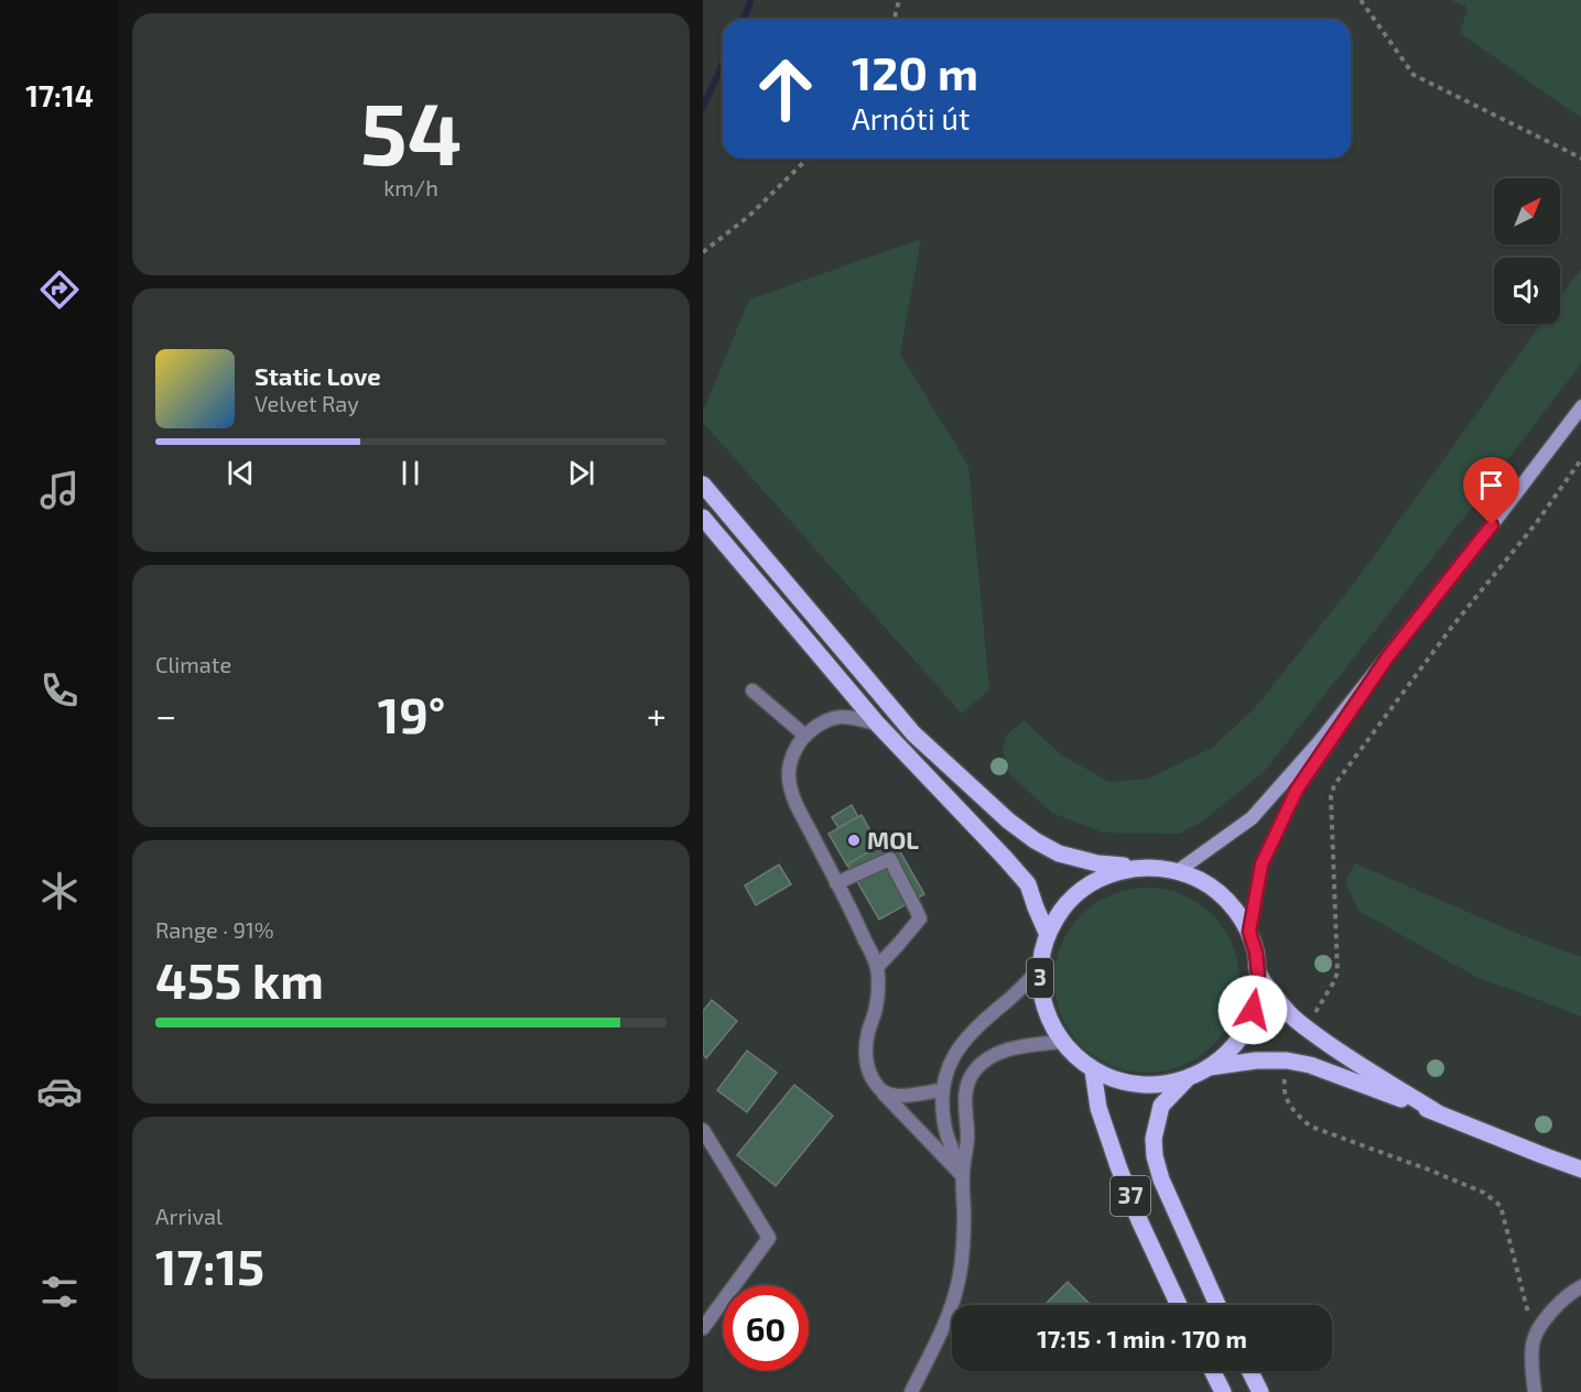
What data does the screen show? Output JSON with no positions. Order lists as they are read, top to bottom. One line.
{"streets":{"main road":["3","37"]},"crossings":[["3","37"]],"places":["MOL"],"north":"top right","page":{"tabs":"17:14","tile":[["54","km/h"],"Climate",["Range · 91%","455 km"],["Arrival","17:15"]],"turn":["120 m","Arnóti út"],"song":["Static Love","Velvet Ray"],"heat":["−","19°","+"],"limit":"60","trip":"17:15 · 1 min · 170 m"}}
